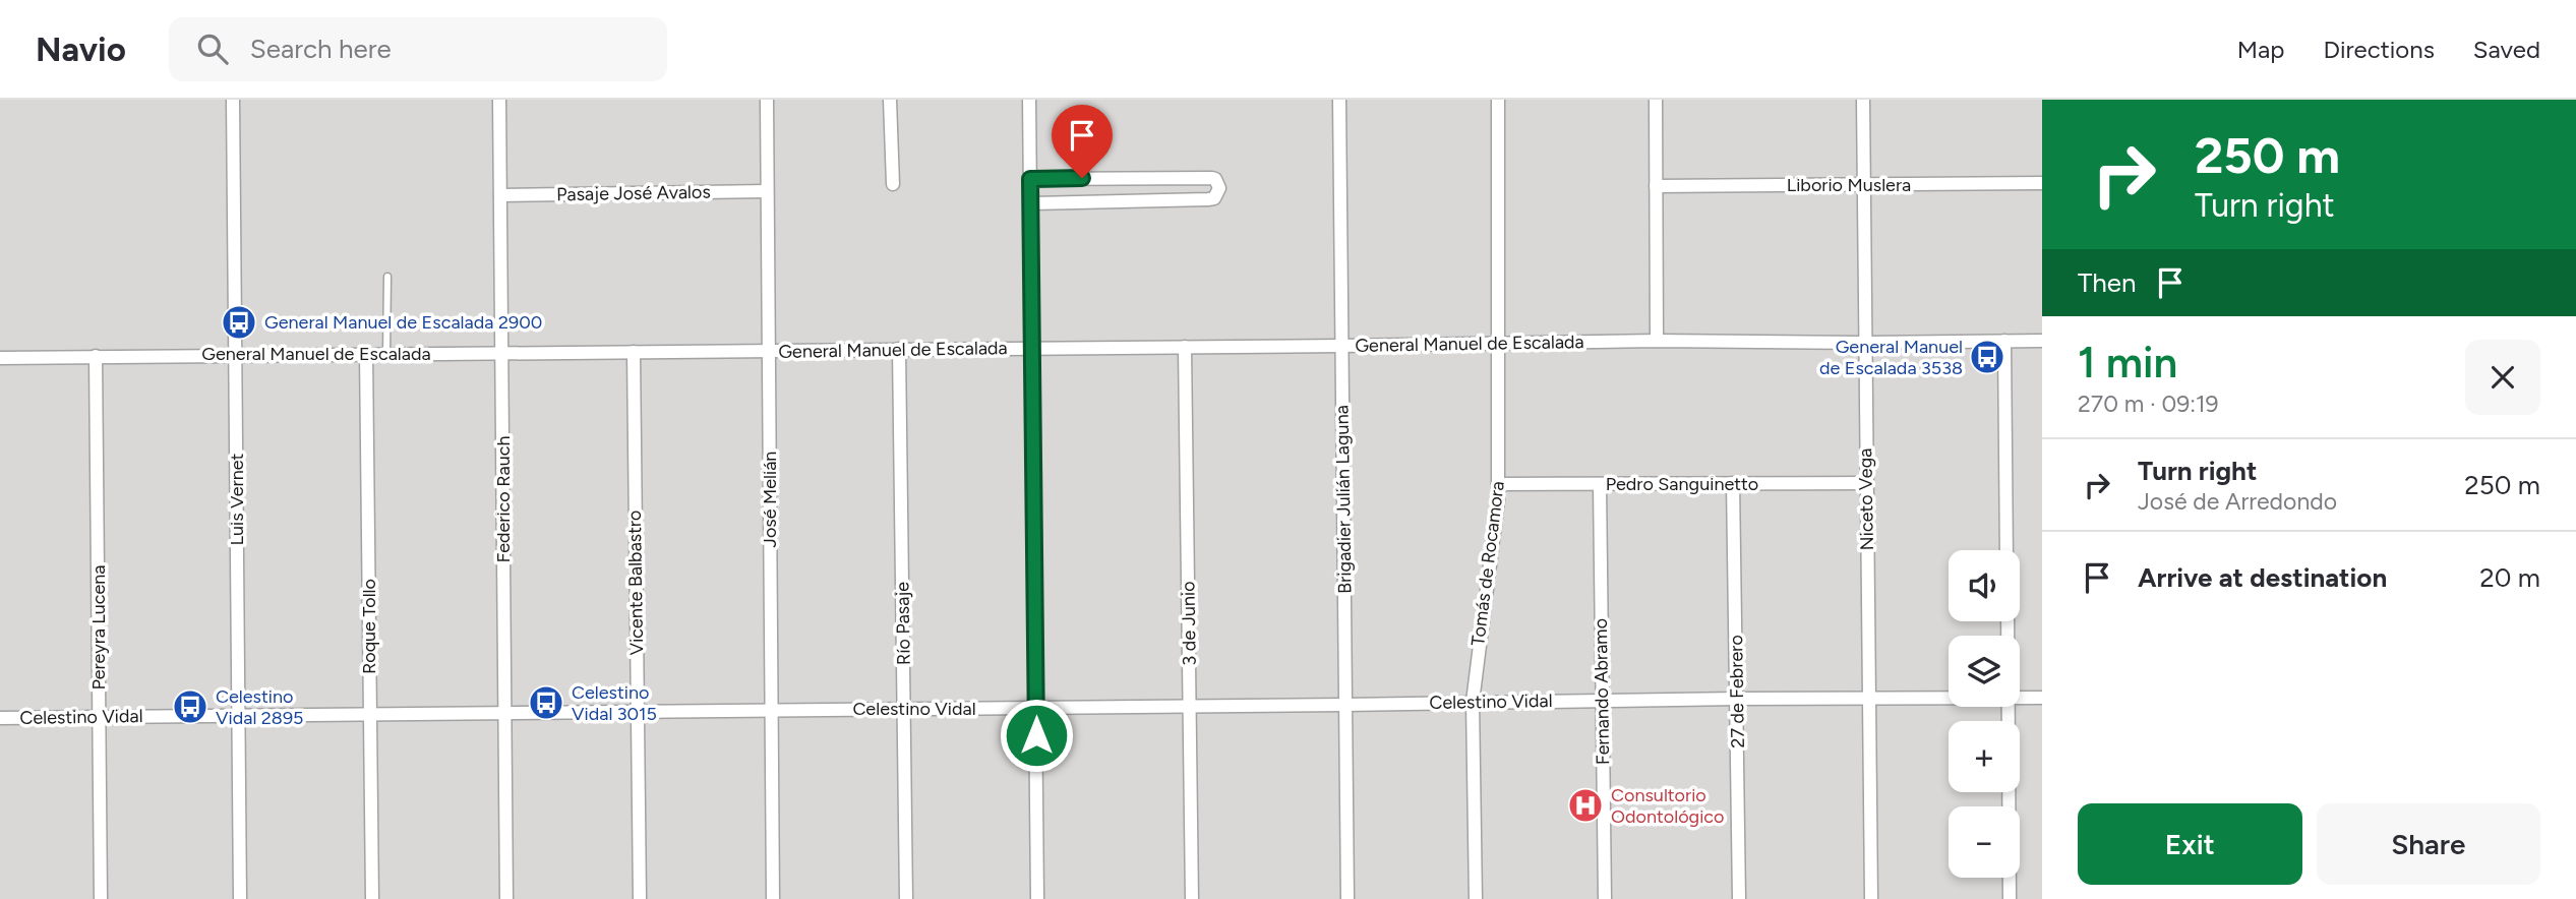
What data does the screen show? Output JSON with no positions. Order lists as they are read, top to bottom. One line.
{"streets":{"street":["Liborio Muslera","Pasaje José Avalos","General Manuel de Escalada","Pedro Sanguinetto","Luis Vernet","Federico Rauch","José Melián","Brigadier Julián Laguna","Niceto Vega","Tomás de Rocamora","Vicente Balbastro","Río Pasaje","3 de Junio","Roque Tollo","Pereyra Lucena","Fernando Abramo","27 de Febrero","Celestino Vidal"]},"crossings":[["Liborio Muslera","Niceto Vega"],["Pasaje José Avalos","Federico Rauch"],["Pasaje José Avalos","José Melián"],["General Manuel de Escalada","Luis Vernet"],["General Manuel de Escalada","Federico Rauch"],["General Manuel de Escalada","José Melián"],["General Manuel de Escalada","Brigadier Julián Laguna"],["General Manuel de Escalada","Niceto Vega"],["General Manuel de Escalada","Tomás de Rocamora"],["General Manuel de Escalada","Vicente Balbastro"],["General Manuel de Escalada","Río Pasaje"],["General Manuel de Escalada","3 de Junio"],["General Manuel de Escalada","Roque Tollo"],["General Manuel de Escalada","Pereyra Lucena"],["Pedro Sanguinetto","Niceto Vega"],["Pedro Sanguinetto","Tomás de Rocamora"],["Pedro Sanguinetto","Fernando Abramo"],["Pedro Sanguinetto","27 de Febrero"],["Luis Vernet","Celestino Vidal"],["Federico Rauch","Celestino Vidal"],["José Melián","Celestino Vidal"],["Brigadier Julián Laguna","Celestino Vidal"],["Niceto Vega","Celestino Vidal"],["Tomás de Rocamora","Celestino Vidal"],["Vicente Balbastro","Celestino Vidal"],["Río Pasaje","Celestino Vidal"],["3 de Junio","Celestino Vidal"],["Roque Tollo","Celestino Vidal"],["Pereyra Lucena","Celestino Vidal"],["Fernando Abramo","Celestino Vidal"],["27 de Febrero","Celestino Vidal"]],"places":{"bus stop":["General Manuel de Escalada 2900","General Manuel de Escalada 3538","Celestino Vidal 3015","Celestino Vidal 2895"],"hospital":["Consultorio Odontológico"]},"page":{"header":"Navio","search":"Search here","nav":["Map","Directions","Saved"],"turn":["250 m","Turn right"],"then":"Then","heading":["1 min","270 m · 09:19"],"list":[{"name":"Turn right","note":"José de Arredondo","value":"250 m"},{"name":"Arrive at destination","value":"20 m"}],"map_buttons":["+","−"],"buttons":["Exit","Share"]}}
